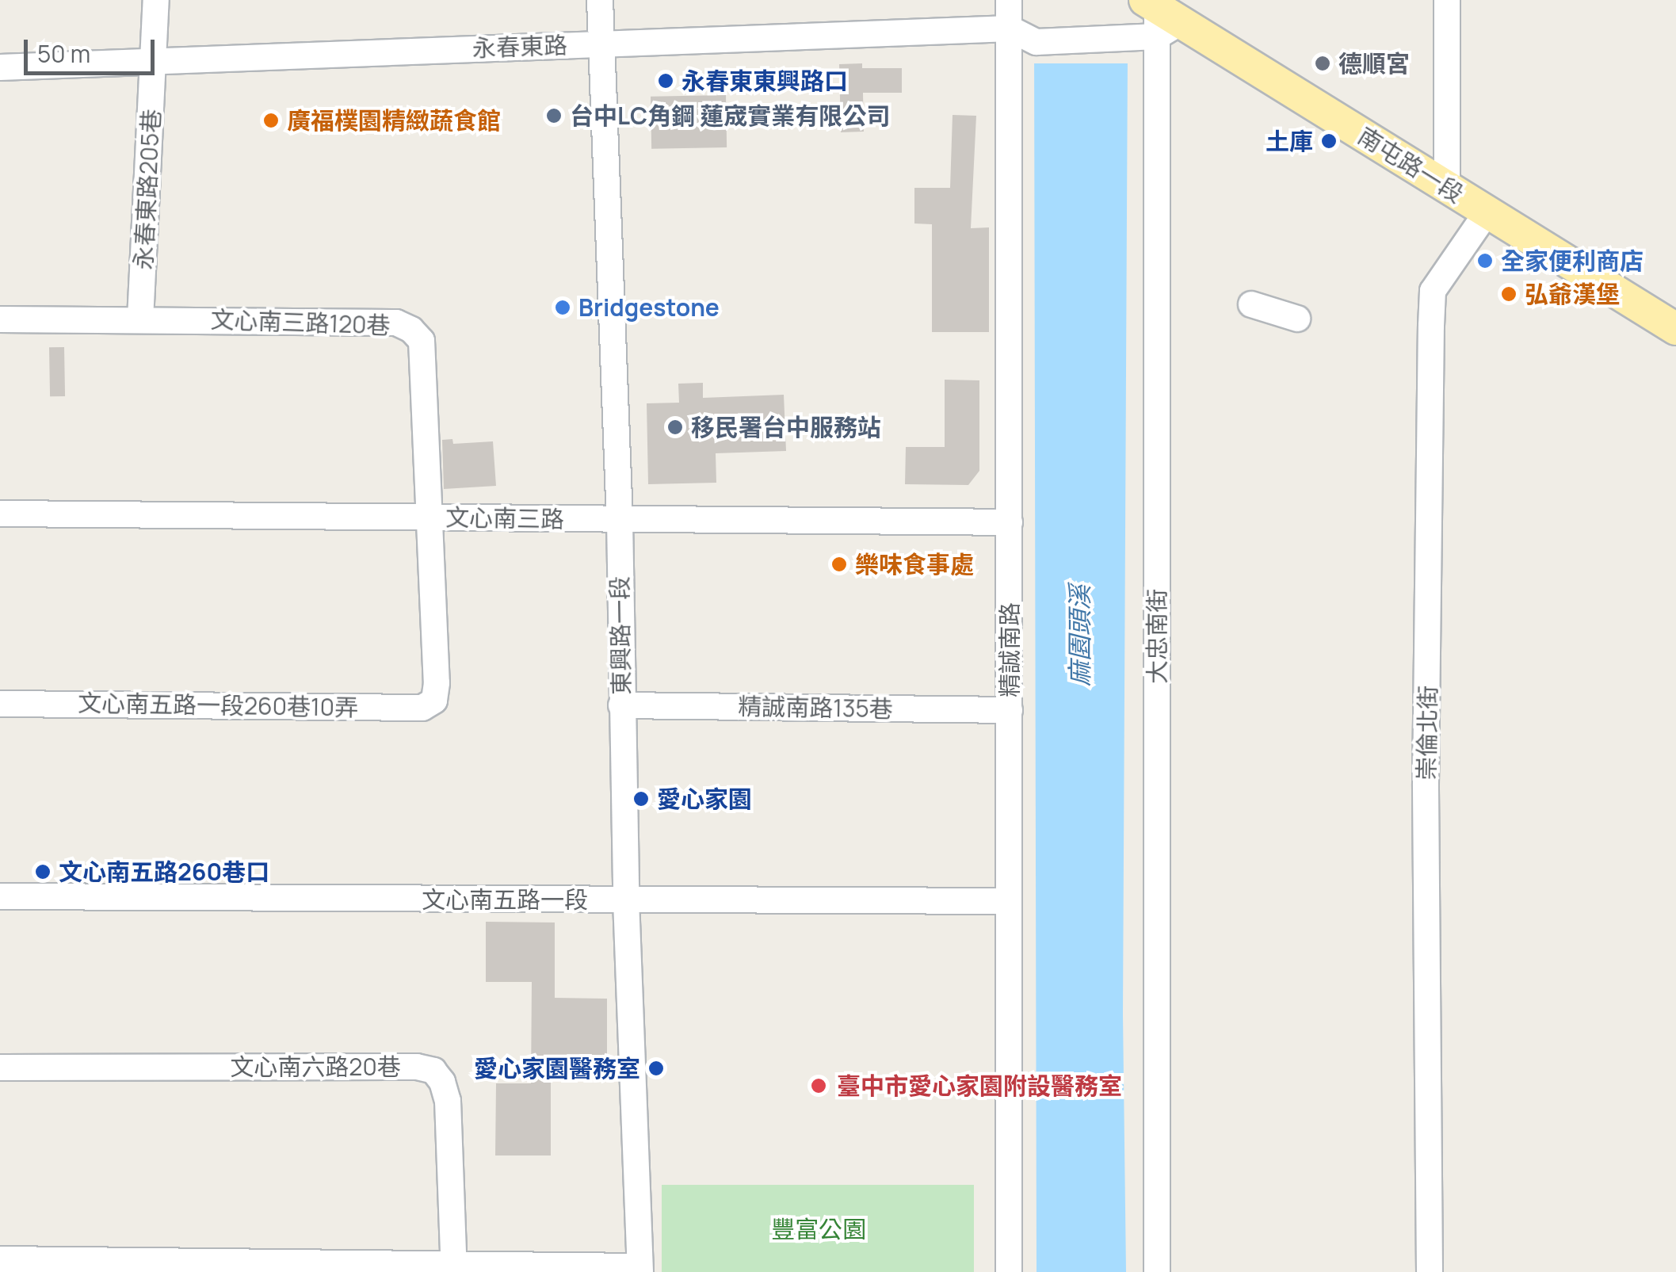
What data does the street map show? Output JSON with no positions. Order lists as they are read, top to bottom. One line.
{"streets":{"main road":["南屯路一段"],"street":["永春東路","永春東路205巷","文心南三路120巷","文心南三路","東興路一段","大忠南街","精誠南路","文心南五路一段260巷10弄","精誠南路135巷","崇倫北街","文心南五路一段","文心南六路20巷"]},"crossings":[["永春東路","南屯路一段"],["永春東路","永春東路205巷"],["永春東路","東興路一段"],["永春東路","大忠南街"],["永春東路","精誠南路"],["南屯路一段","大忠南街"],["南屯路一段","崇倫北街"],["永春東路205巷","文心南三路120巷"],["文心南三路120巷","文心南三路"],["文心南三路120巷","文心南五路一段260巷10弄"],["文心南三路","東興路一段"],["文心南三路","精誠南路"],["東興路一段","精誠南路135巷"],["東興路一段","文心南五路一段"],["精誠南路","精誠南路135巷"],["精誠南路","文心南五路一段"]],"water":["麻園頭溪"],"parks":["豐富公園"],"places":["德順宮","永春東東興路口","台中LC角鋼 蓮宬實業有限公司","廣福樸園精緻蔬食館","土庫","全家便利商店","弘爺漢堡","Bridgestone","移民署台中服務站","樂味食事處","愛心家園","文心南五路260巷口","愛心家園醫務室","臺中市愛心家園附設醫務室"],"scale_bar":"50 m"}
